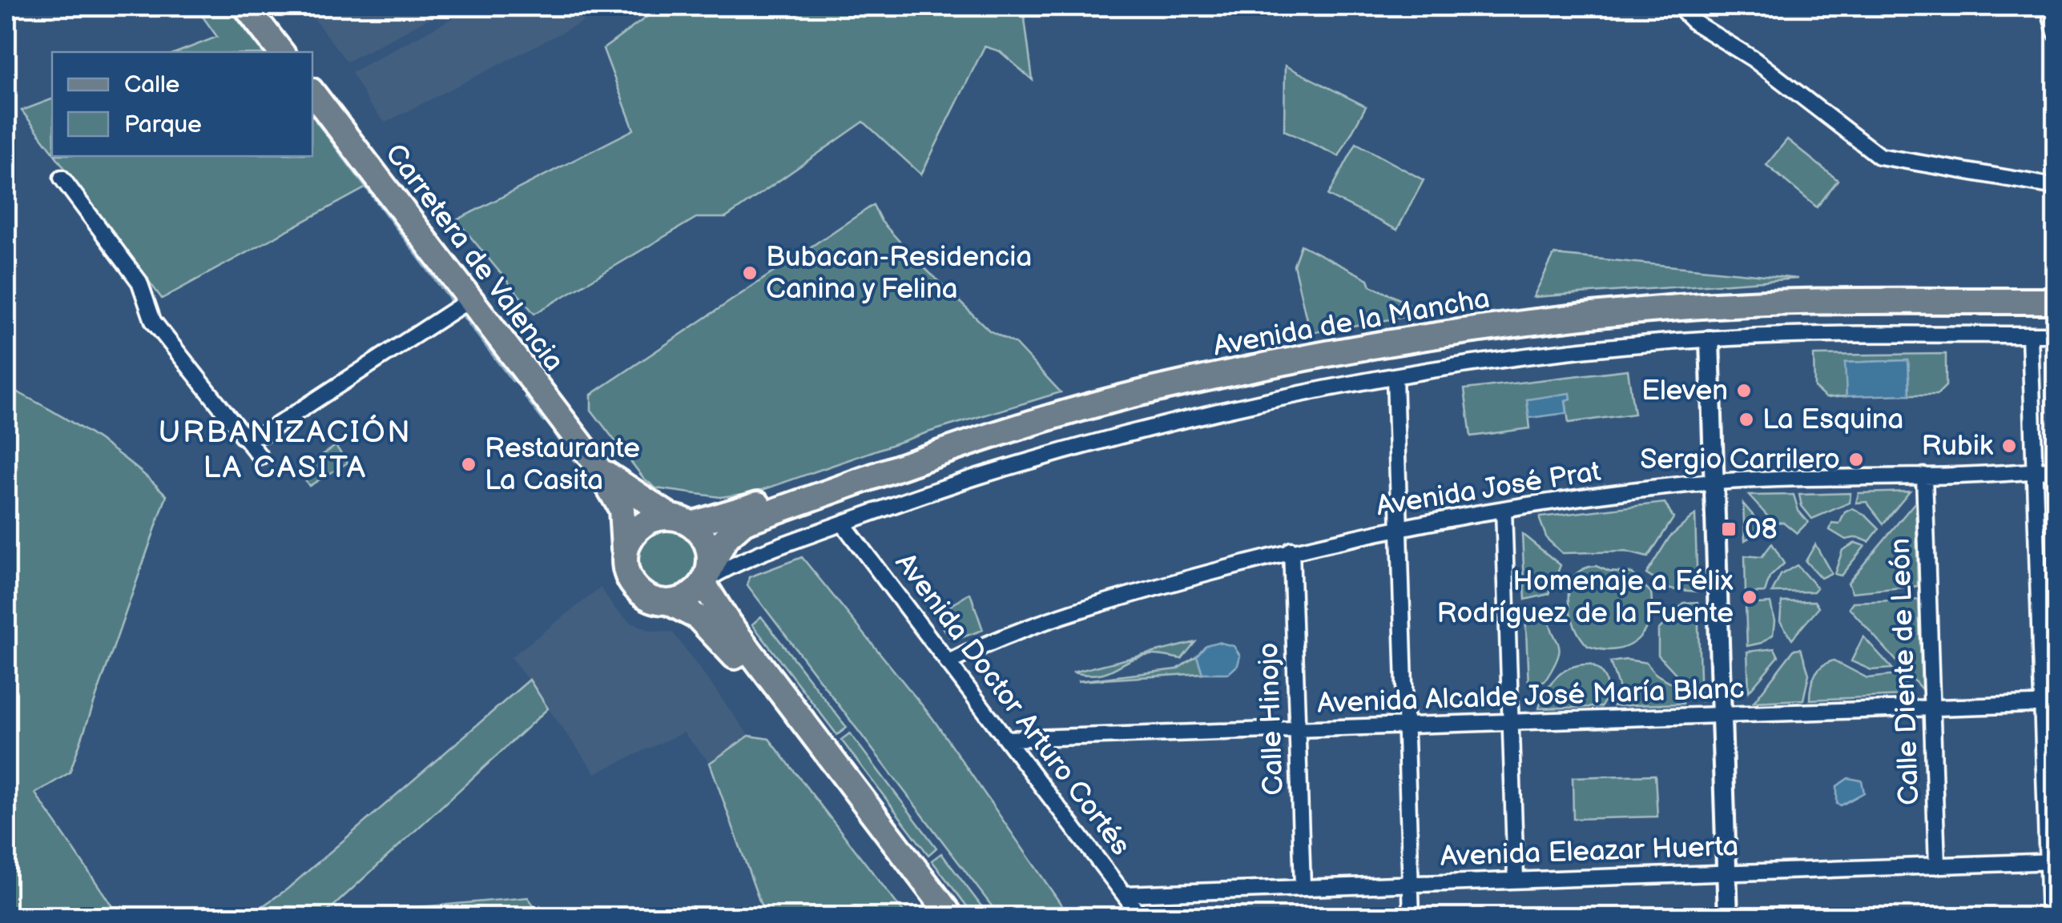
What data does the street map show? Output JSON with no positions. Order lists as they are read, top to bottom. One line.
{"streets":{"main road":["Carretera de Valencia","Avenida de la Mancha"],"street":["Avenida José Prat","Calle Diente de León","Avenida Alcalde José María Blanc","Avenida Doctor Arturo Cortés","Calle Hinojo","Avenida Eleazar Huerta"]},"crossings":[["Carretera de Valencia","Avenida de la Mancha"],["Avenida José Prat","Calle Diente de León"],["Avenida José Prat","Avenida Doctor Arturo Cortés"],["Avenida José Prat","Calle Hinojo"],["Calle Diente de León","Avenida Alcalde José María Blanc"],["Calle Diente de León","Avenida Eleazar Huerta"],["Avenida Alcalde José María Blanc","Avenida Doctor Arturo Cortés"],["Avenida Alcalde José María Blanc","Calle Hinojo"],["Avenida Doctor Arturo Cortés","Avenida Eleazar Huerta"],["Calle Hinojo","Avenida Eleazar Huerta"]],"districts":["URBANIZACIÓN LA CASITA"],"places":{"other":["Bubacan-Residencia Canina y Felina","Eleven","La Esquina","Rubik","Sergio Carrilero","Restaurante La Casita","Homenaje a Félix Rodríguez de la Fuente"],"transit":["08"]},"legend":["Calle","Parque"]}
